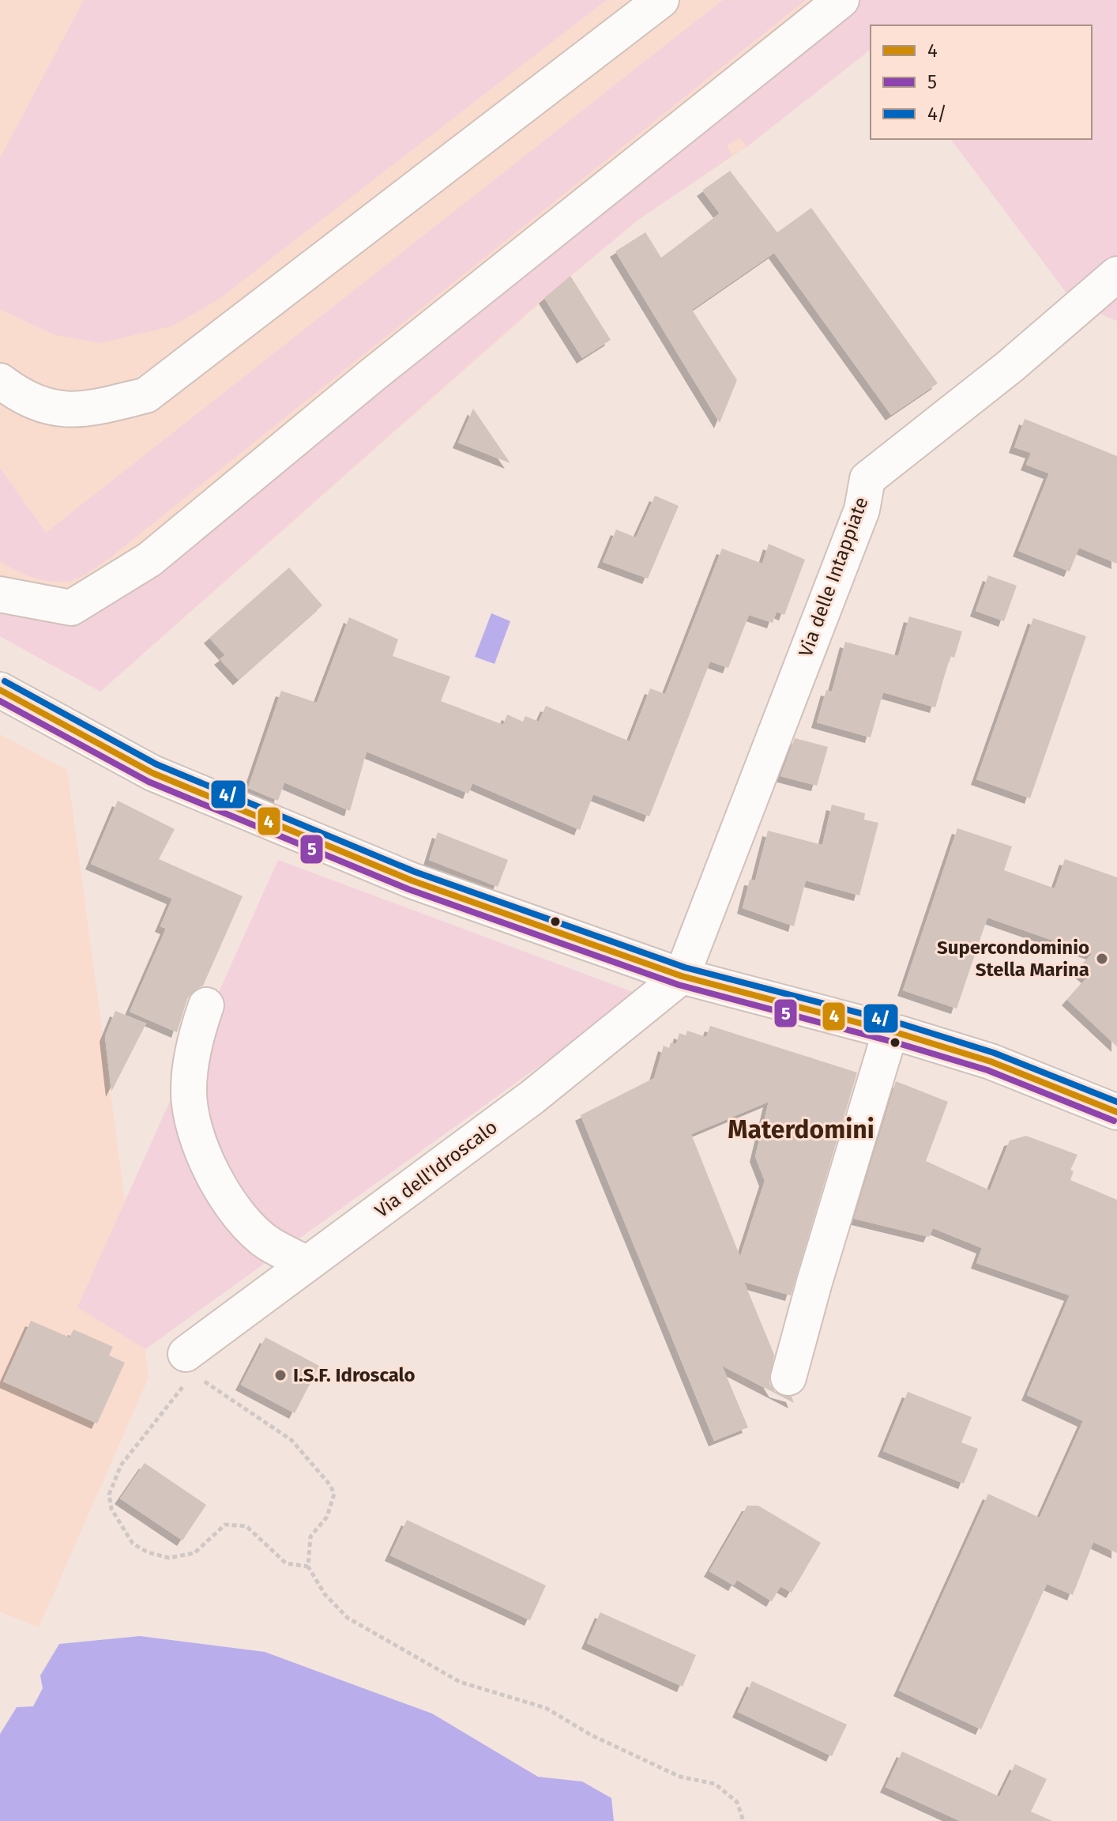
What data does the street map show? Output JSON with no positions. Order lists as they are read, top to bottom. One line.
{"streets":{"street":["Via delle Intappiate","Via dell'Idroscalo"]},"crossings":[["Via delle Intappiate","Via dell'Idroscalo"]],"districts":["Materdomini"],"places":["Supercondominio Stella Marina","I.S.F. Idroscalo"],"lines":["transit line 4/","transit line 4","transit line 5"],"legend":["4","5","4/"]}
